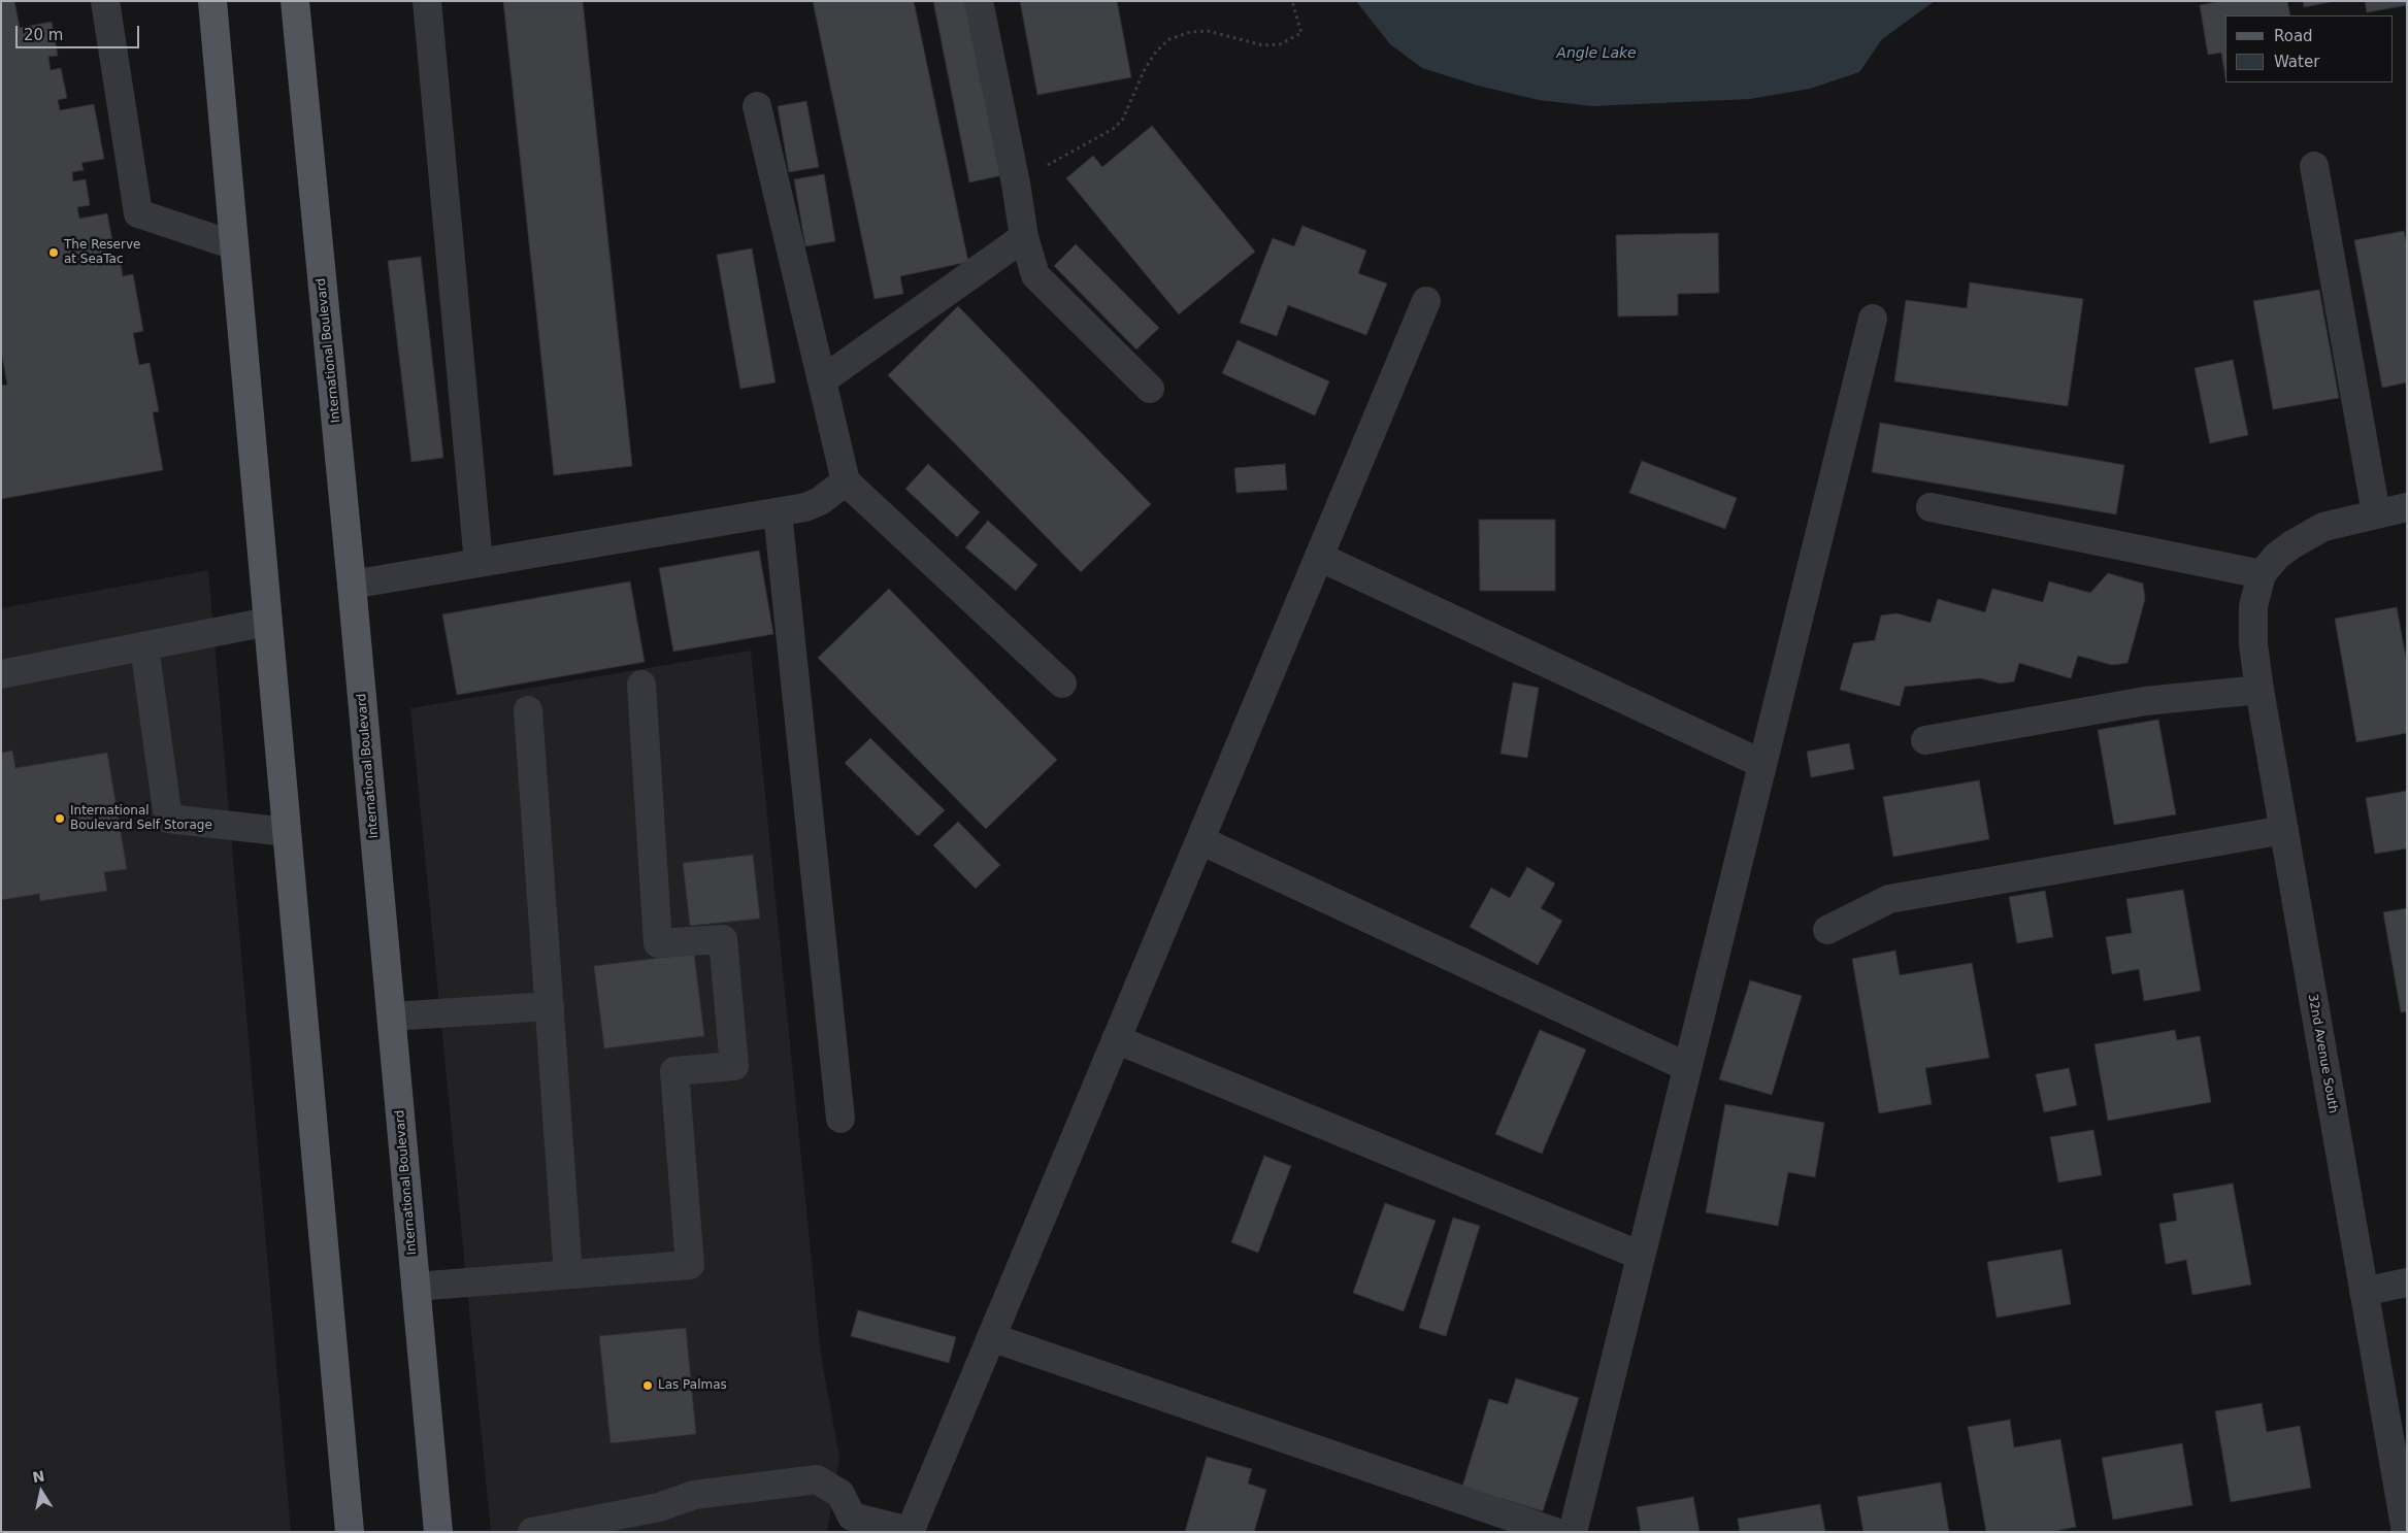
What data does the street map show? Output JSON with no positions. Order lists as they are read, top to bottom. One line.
{"streets":{"main road":["International Boulevard"],"street":["32nd Avenue South"]},"water":["Angle Lake"],"places":["The Reserve at SeaTac","International Boulevard Self Storage","Las Palmas"],"legend":["Road","Water"],"scale_bar":"20 m","north":"top"}
